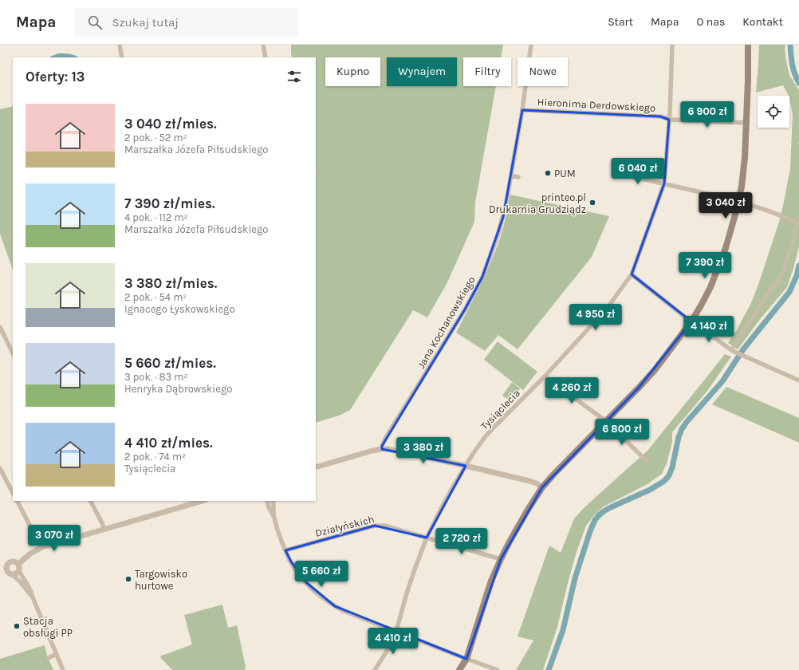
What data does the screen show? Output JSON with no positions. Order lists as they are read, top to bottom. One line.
{"streets":{"street":["Hieronima Derdowskiego","Jana Kochanowskiego","Tysiąclecia","Działyńskich"]},"crossings":[["Hieronima Derdowskiego","Jana Kochanowskiego"],["Hieronima Derdowskiego","Tysiąclecia"],["Tysiąclecia","Działyńskich"]],"places":["PUM","printeo.pl Drukarnia Grudziądz","Targowisko hurtowe","Stacja obsługi PP"],"page":{"header":"Mapa","search":"Szukaj tutaj","nav":["Start","Mapa","O nas","Kontakt"],"chip":["Kupno","Wynajem","Filtry","Nowe"],"heading":"Oferty: 13","list":[{"name":"3 040 zł/mies.","note":"2 pok. · 52 m² · Marszałka Józefa Piłsudskiego"},{"name":"7 390 zł/mies.","note":"4 pok. · 112 m² · Marszałka Józefa Piłsudskiego"},{"name":"3 380 zł/mies.","note":"2 pok. · 54 m² · Ignacego Łyskowskiego"},{"name":"5 660 zł/mies.","note":"3 pok. · 83 m² · Henryka Dąbrowskiego"},{"name":"4 410 zł/mies.","note":"2 pok. · 74 m² · Tysiąclecia"}],"price":["6 900 zł","6 040 zł","3 040 zł","7 390 zł","4 950 zł","4 140 zł","4 260 zł","6 800 zł","3 380 zł","3 070 zł","2 720 zł","5 660 zł","4 410 zł"]}}
